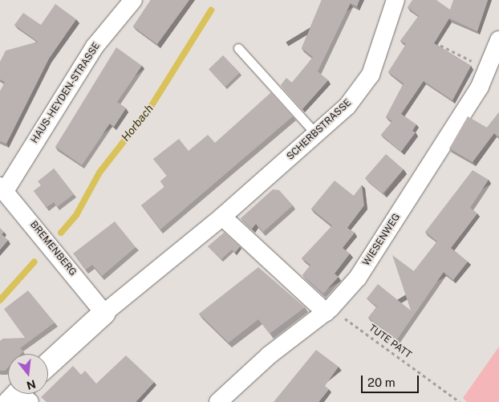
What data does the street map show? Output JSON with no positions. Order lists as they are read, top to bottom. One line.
{"streets":{"street":["HAUS-HEYDEN-STRASSE","SCHERBSTRASSE","WIESENWEG","BREMENBERG"],"path":["TUTE PATT"]},"crossings":[["HAUS-HEYDEN-STRASSE","BREMENBERG"],["SCHERBSTRASSE","BREMENBERG"],["WIESENWEG","TUTE PATT"]],"water":["Horbach"],"scale_bar":"20 m","north":"bottom"}
